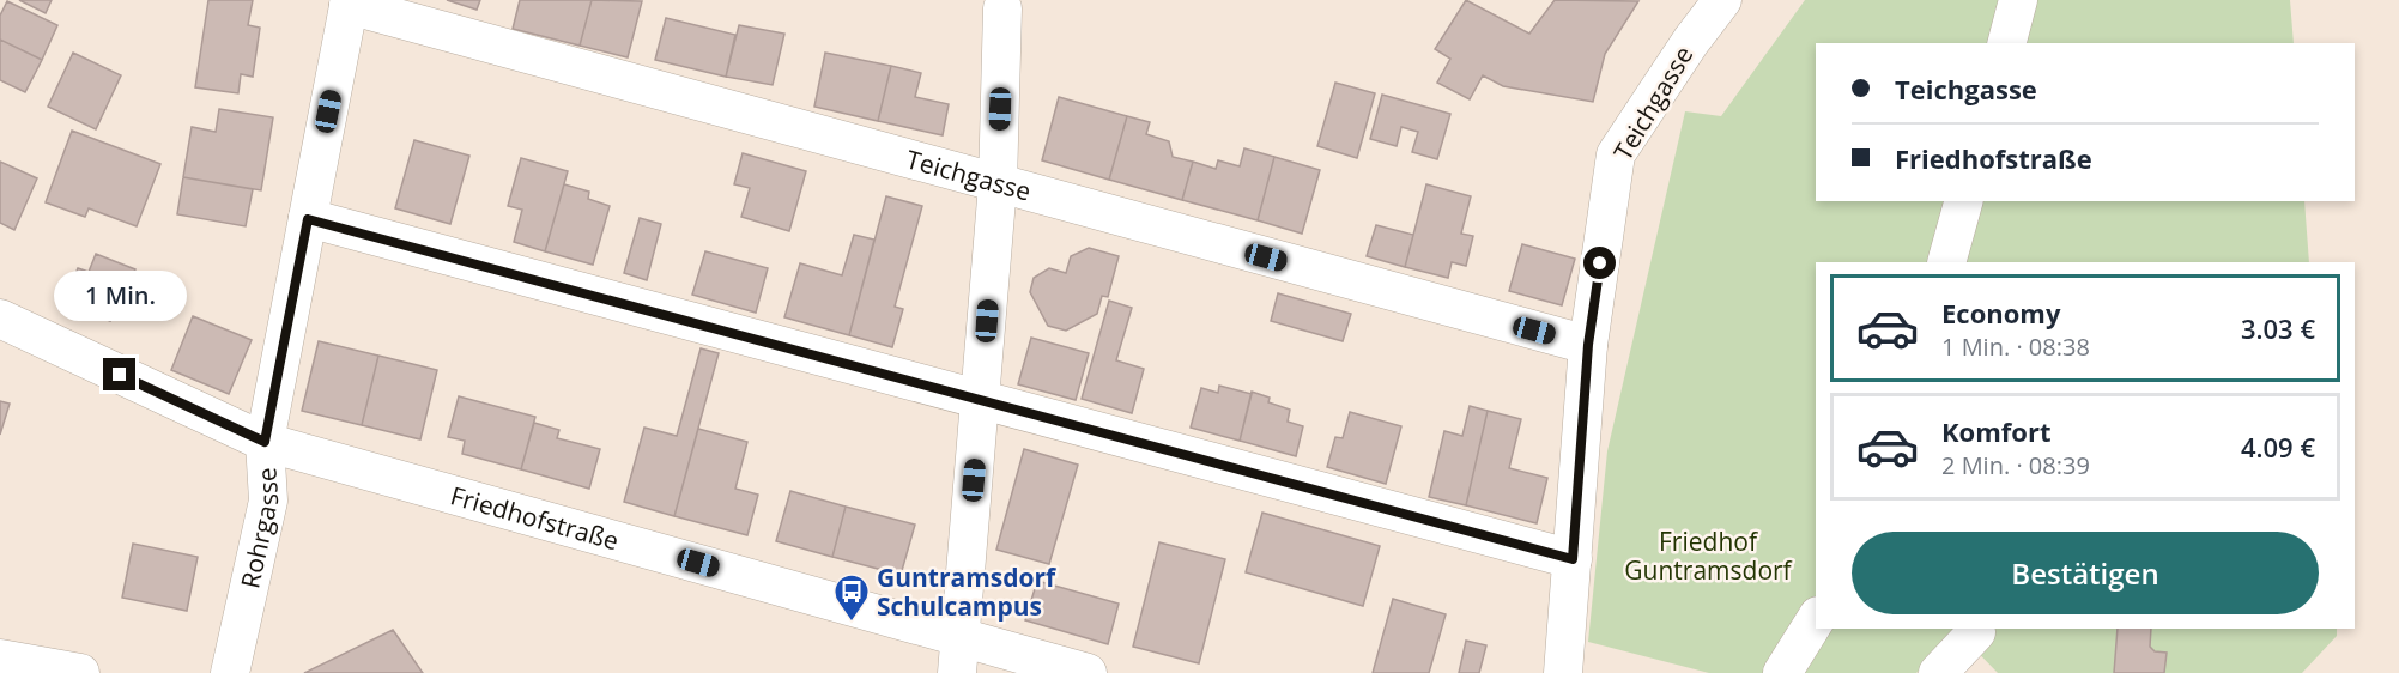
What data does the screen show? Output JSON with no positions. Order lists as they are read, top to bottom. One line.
{"streets":{"street":["Teichgasse","Friedhofstraße","Rohrgasse"]},"crossings":[["Teichgasse","Rohrgasse"],["Friedhofstraße","Rohrgasse"]],"parks":["Friedhof Guntramsdorf"],"places":{"bus stop":["Guntramsdorf Schulcampus"]},"page":{"banner":["Teichgasse","Friedhofstraße"],"bubble":"1 Min.","list":[{"name":"Economy","note":"1 Min. · 08:38","value":"3.03 €"},{"name":"Komfort","note":"2 Min. · 08:39","value":"4.09 €"}],"buttons":"Bestätigen"}}
